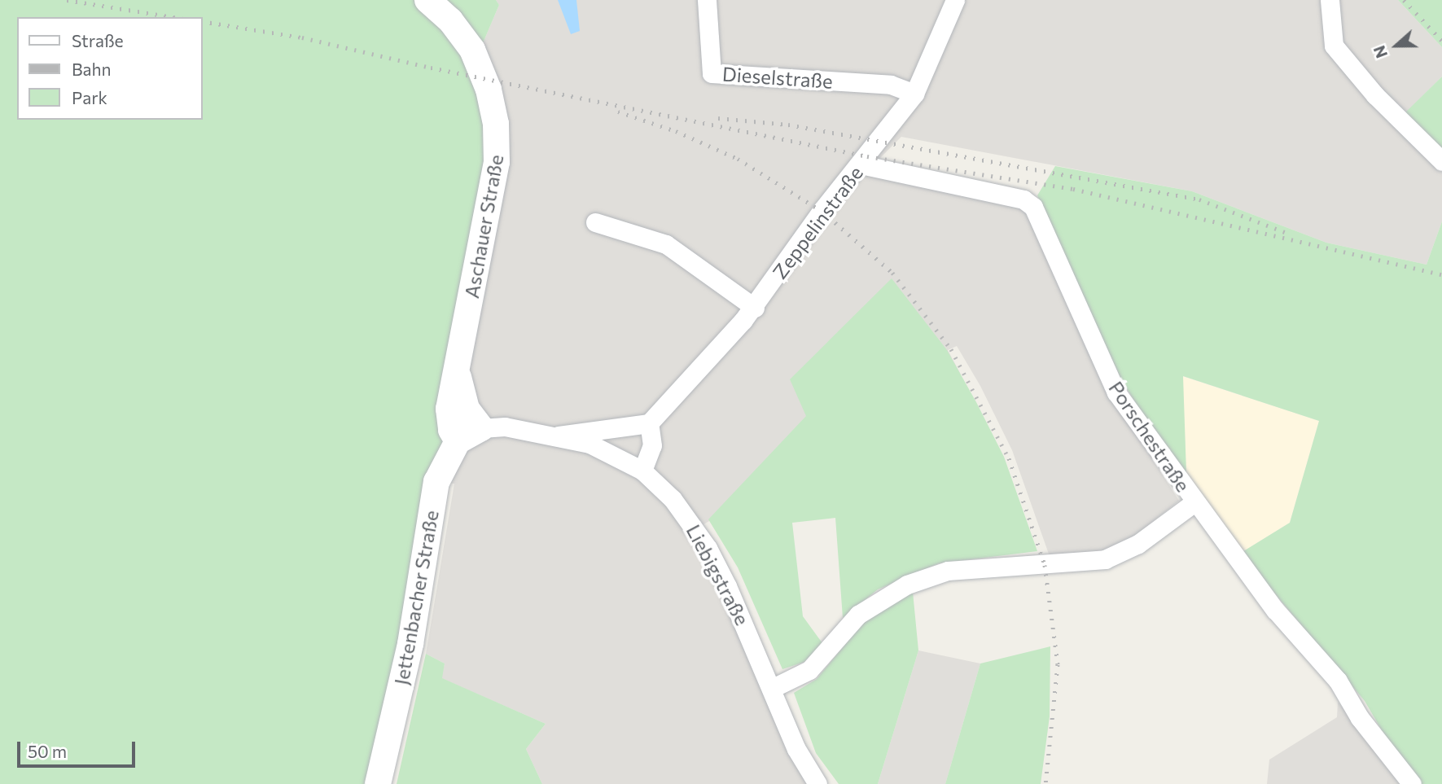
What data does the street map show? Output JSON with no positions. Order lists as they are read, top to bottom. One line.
{"streets":{"street":["Dieselstraße","Zeppelinstraße","Aschauer Straße","Porschestraße","Liebigstraße","Jettenbacher Straße"]},"crossings":[["Dieselstraße","Zeppelinstraße"],["Zeppelinstraße","Porschestraße"],["Aschauer Straße","Liebigstraße"],["Aschauer Straße","Jettenbacher Straße"]],"legend":["Straße","Bahn","Park"],"scale_bar":"50 m","north":"left"}
